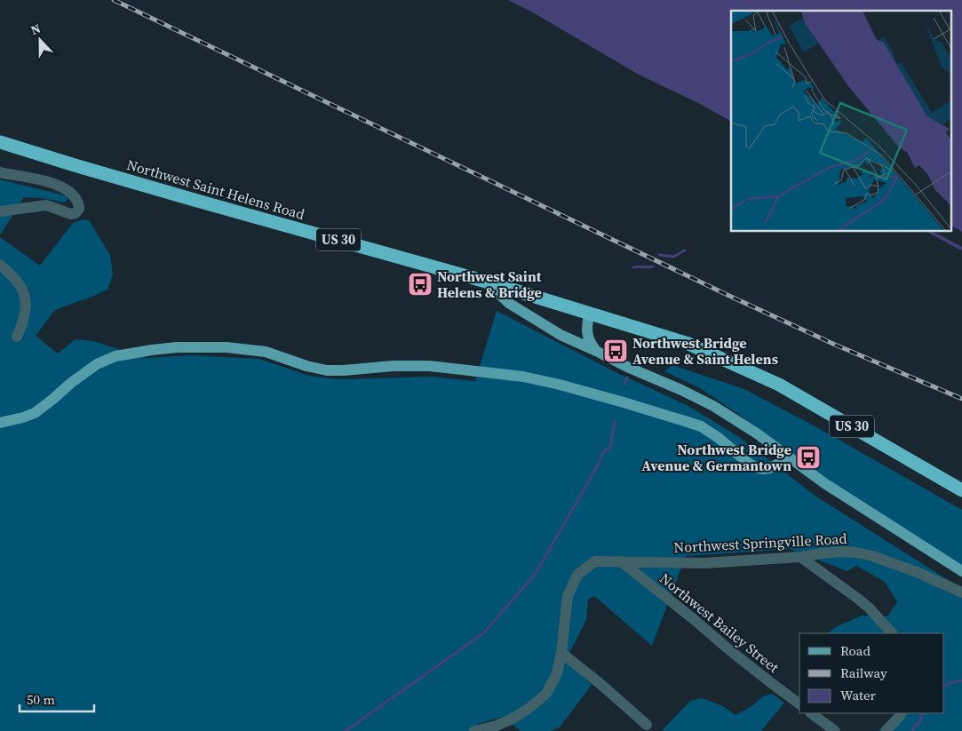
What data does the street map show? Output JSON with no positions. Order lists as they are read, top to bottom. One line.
{"streets":{"highway":["Northwest Saint Helens Road","US 30"],"street":["Northwest Springville Road","Northwest Bailey Street"]},"crossings":[["Northwest Springville Road","Northwest Bailey Street"]],"places":{"bus stop":["Northwest Saint Helens & Bridge","Northwest Bridge Avenue & Saint Helens","Northwest Bridge Avenue & Germantown"]},"legend":["Road","Railway","Water"],"scale_bar":"50 m","north":"top"}
